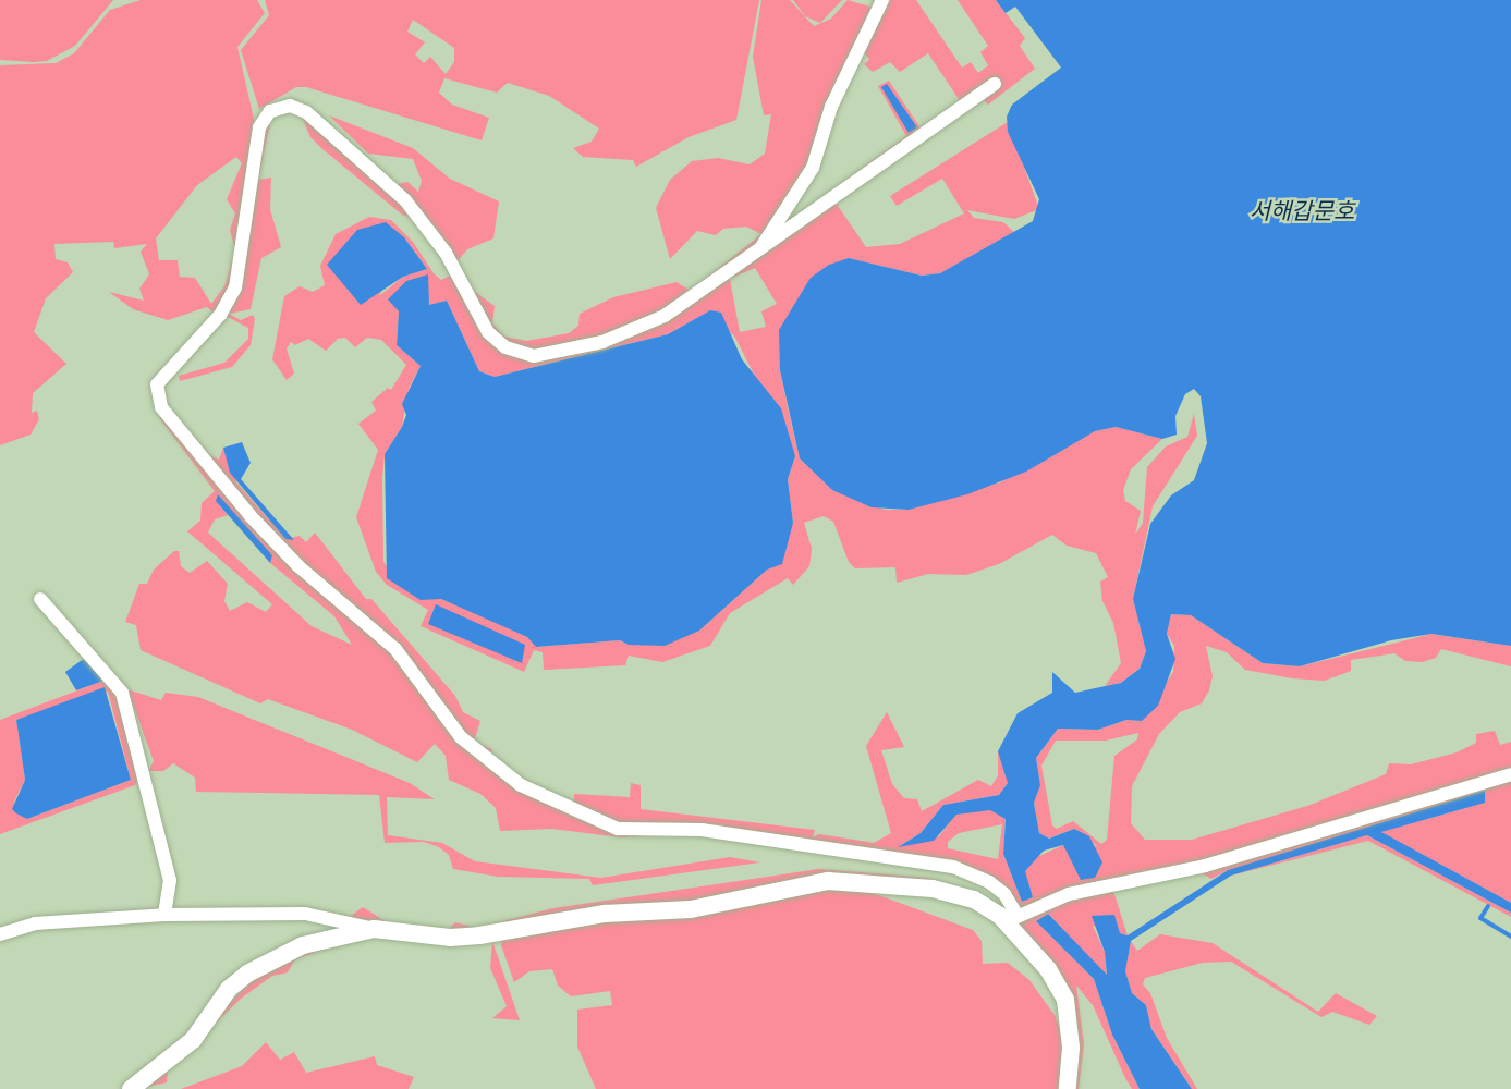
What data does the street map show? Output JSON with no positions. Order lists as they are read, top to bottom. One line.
{"water":["서해갑문호"]}
